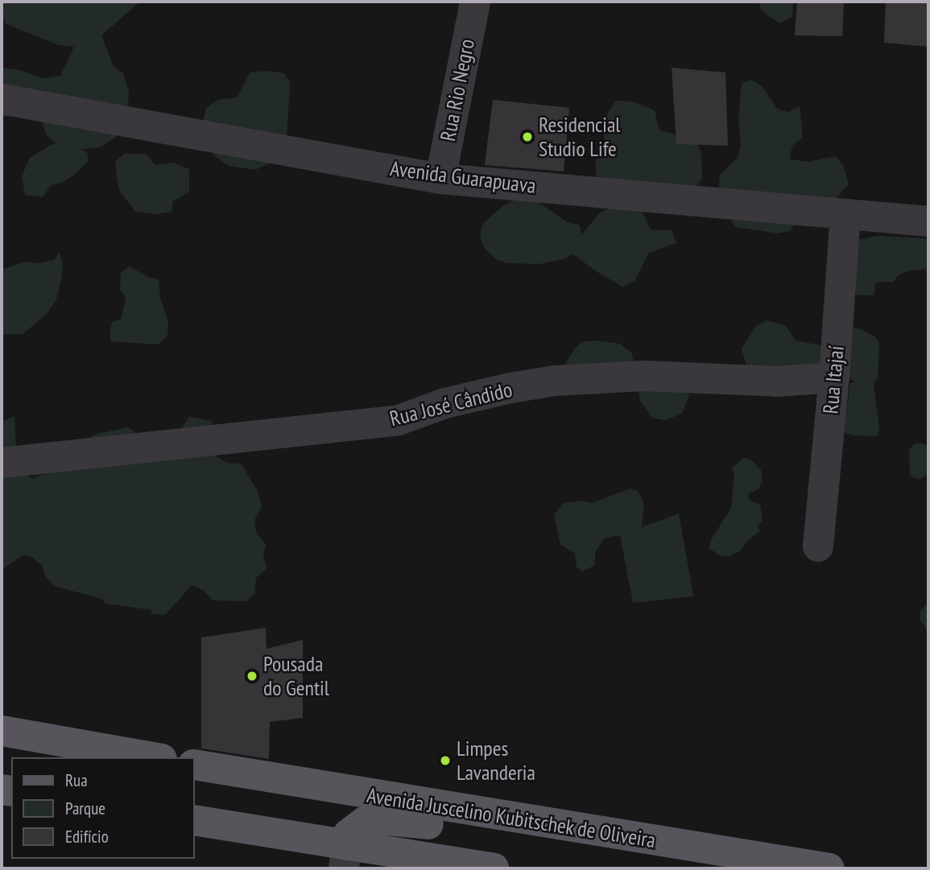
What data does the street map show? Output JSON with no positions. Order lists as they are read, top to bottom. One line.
{"streets":{"main road":["Avenida Juscelino Kubitschek de Oliveira"],"street":["Rua Rio Negro","Avenida Guarapuava","Rua Itajaí","Rua José Cândido"]},"crossings":[["Rua Rio Negro","Avenida Guarapuava"],["Avenida Guarapuava","Rua Itajaí"],["Rua Itajaí","Rua José Cândido"]],"places":["Residencial Studio Life","Pousada do Gentil","Limpes Lavanderia"],"legend":["Rua","Parque","Edifício"]}
